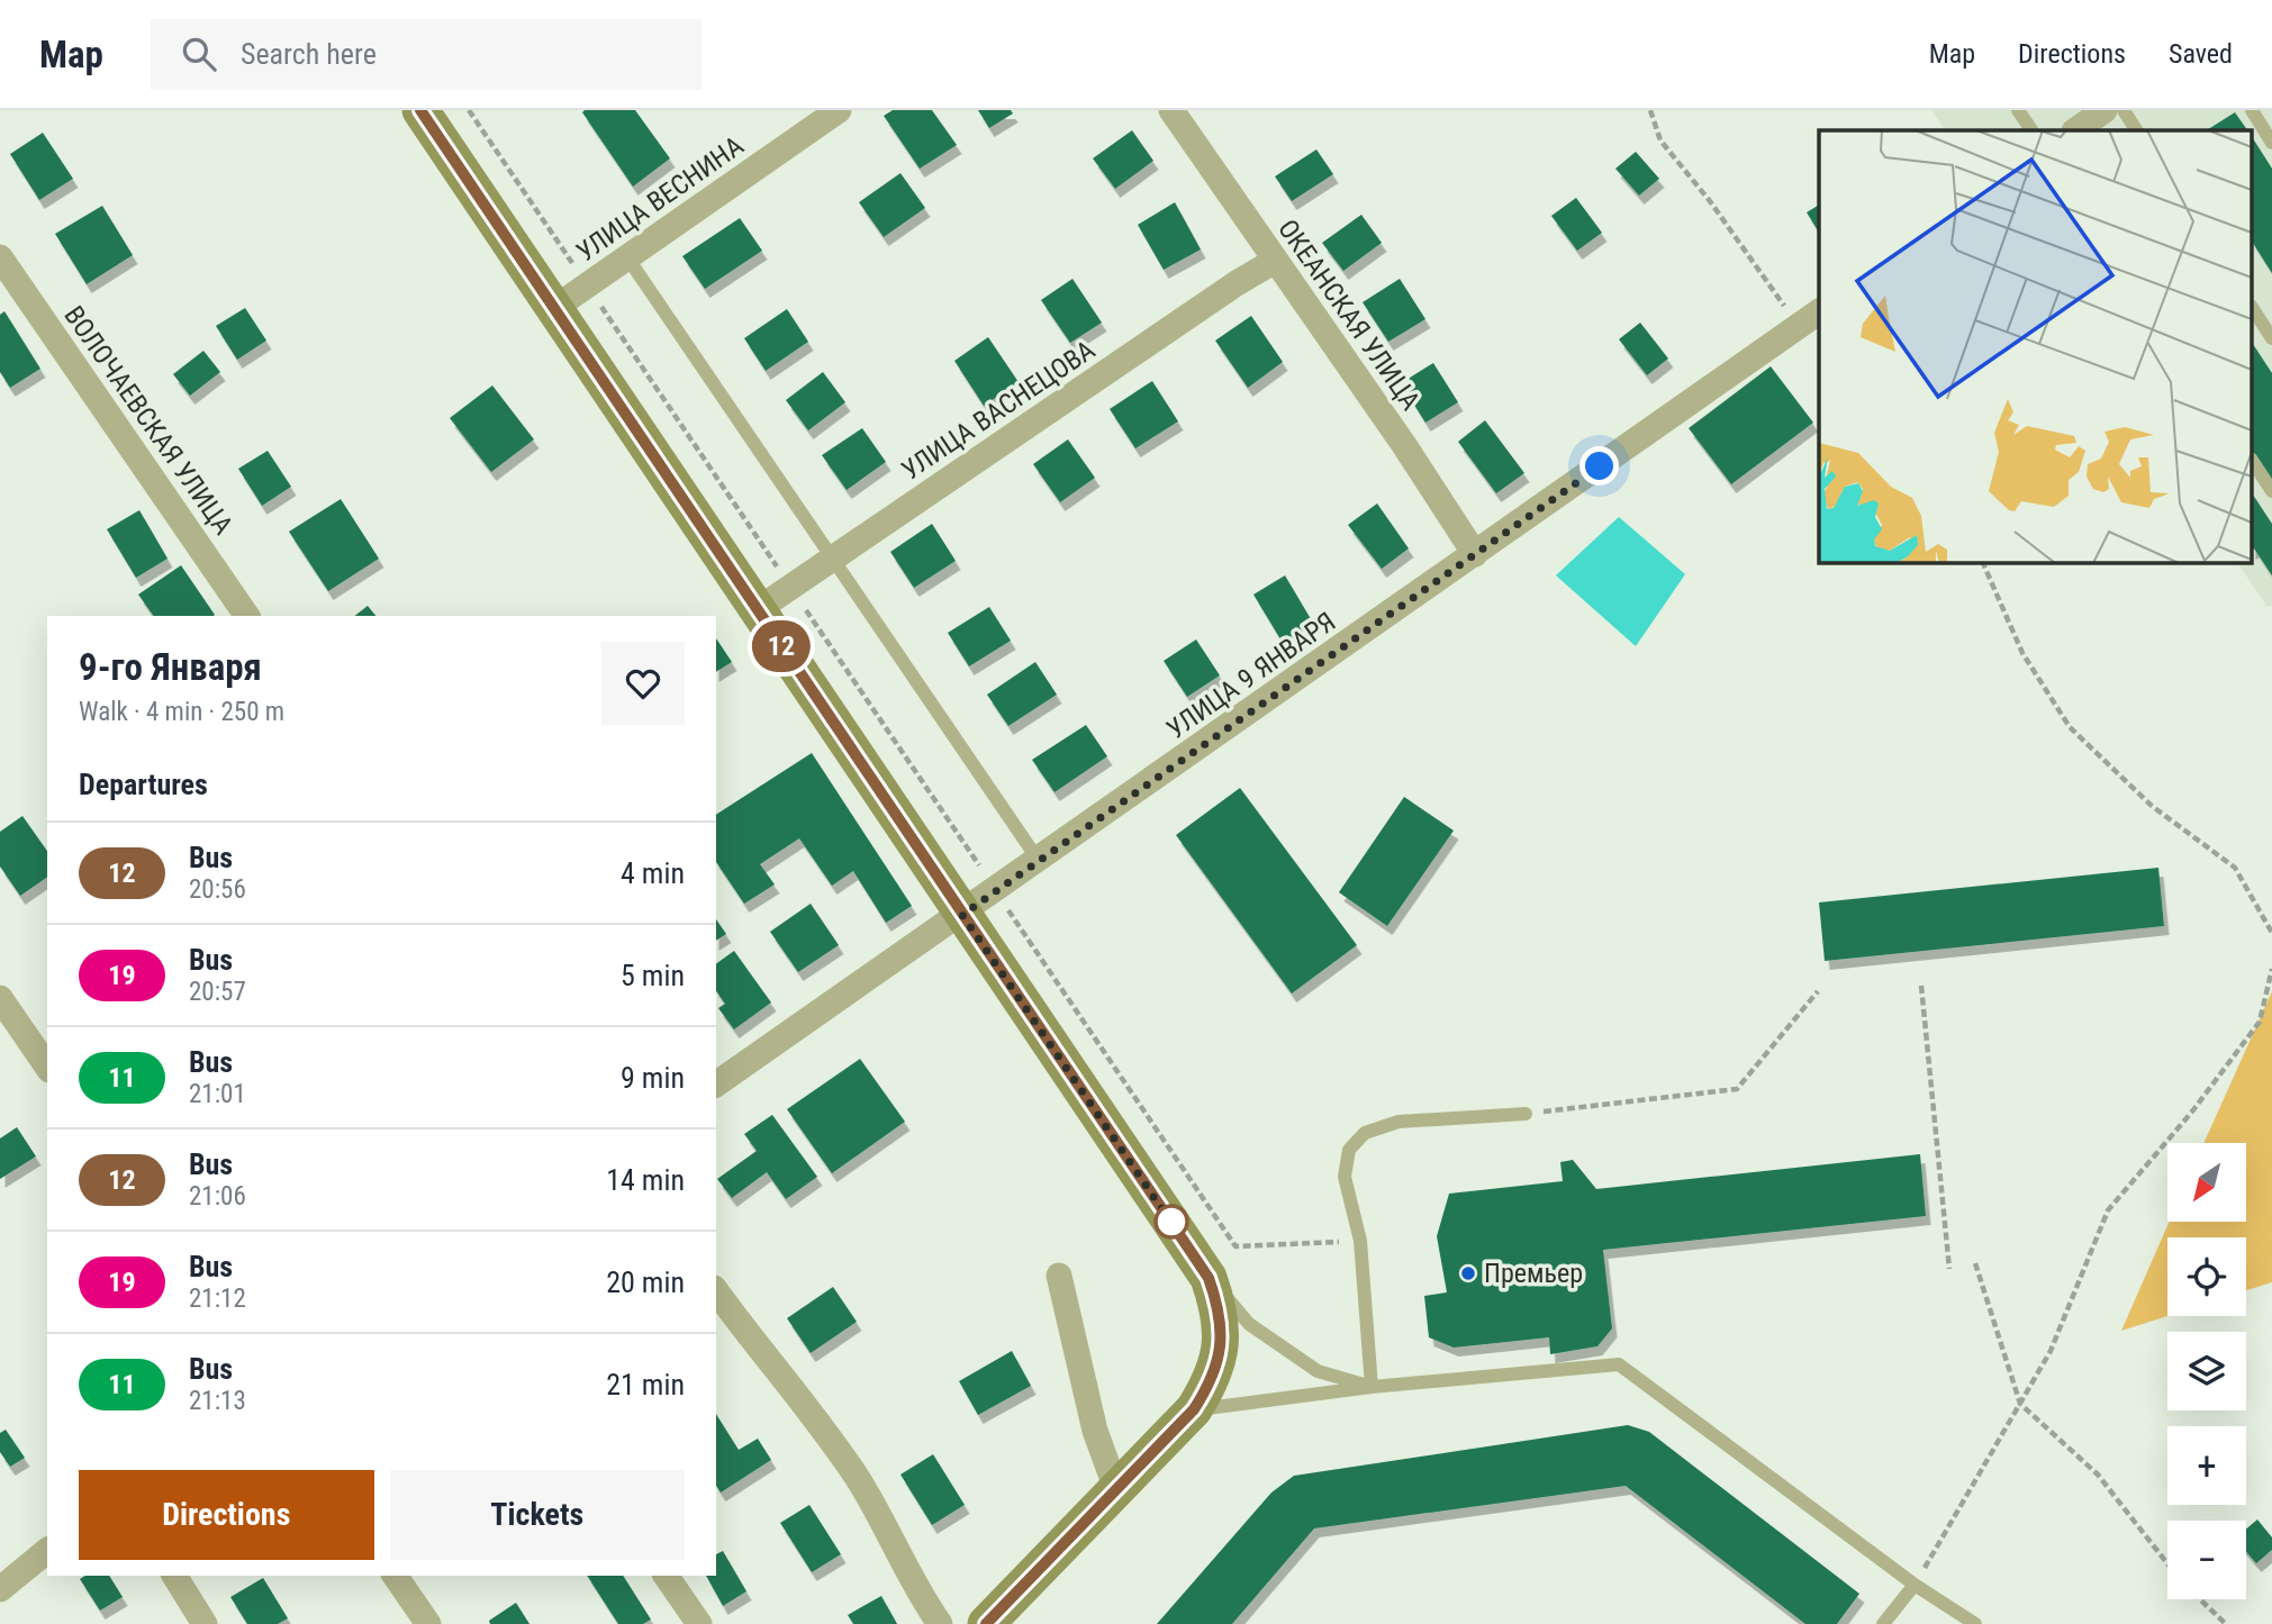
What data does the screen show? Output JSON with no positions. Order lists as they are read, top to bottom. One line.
{"streets":{"street":["УЛИЦА ВЕСНИНА","ОКЕАНСКАЯ УЛИЦА","УЛИЦА ВАСНЕЦОВА","ВОЛОЧАЕВСКАЯ УЛИЦА","УЛИЦА 9 ЯНВАРЯ"]},"crossings":[["ОКЕАНСКАЯ УЛИЦА","УЛИЦА ВАСНЕЦОВА"],["ОКЕАНСКАЯ УЛИЦА","УЛИЦА 9 ЯНВАРЯ"]],"places":["Премьер"],"lines":["bus line 12"],"north":"bottom left","page":{"header":"Map","search":"Search here","nav":["Map","Directions","Saved"],"on_map":"12","heading":[["9-го Января","Walk · 4 min · 250 m"],"Departures"],"list":[{"mark":"12","name":"Bus","note":"20:56","value":"4 min"},{"mark":"19","name":"Bus","note":"20:57","value":"5 min"},{"mark":"11","name":"Bus","note":"21:01","value":"9 min"},{"mark":"12","name":"Bus","note":"21:06","value":"14 min"},{"mark":"19","name":"Bus","note":"21:12","value":"20 min"},{"mark":"11","name":"Bus","note":"21:13","value":"21 min"}],"map_buttons":["+","−"],"buttons":["Directions","Tickets"]}}
